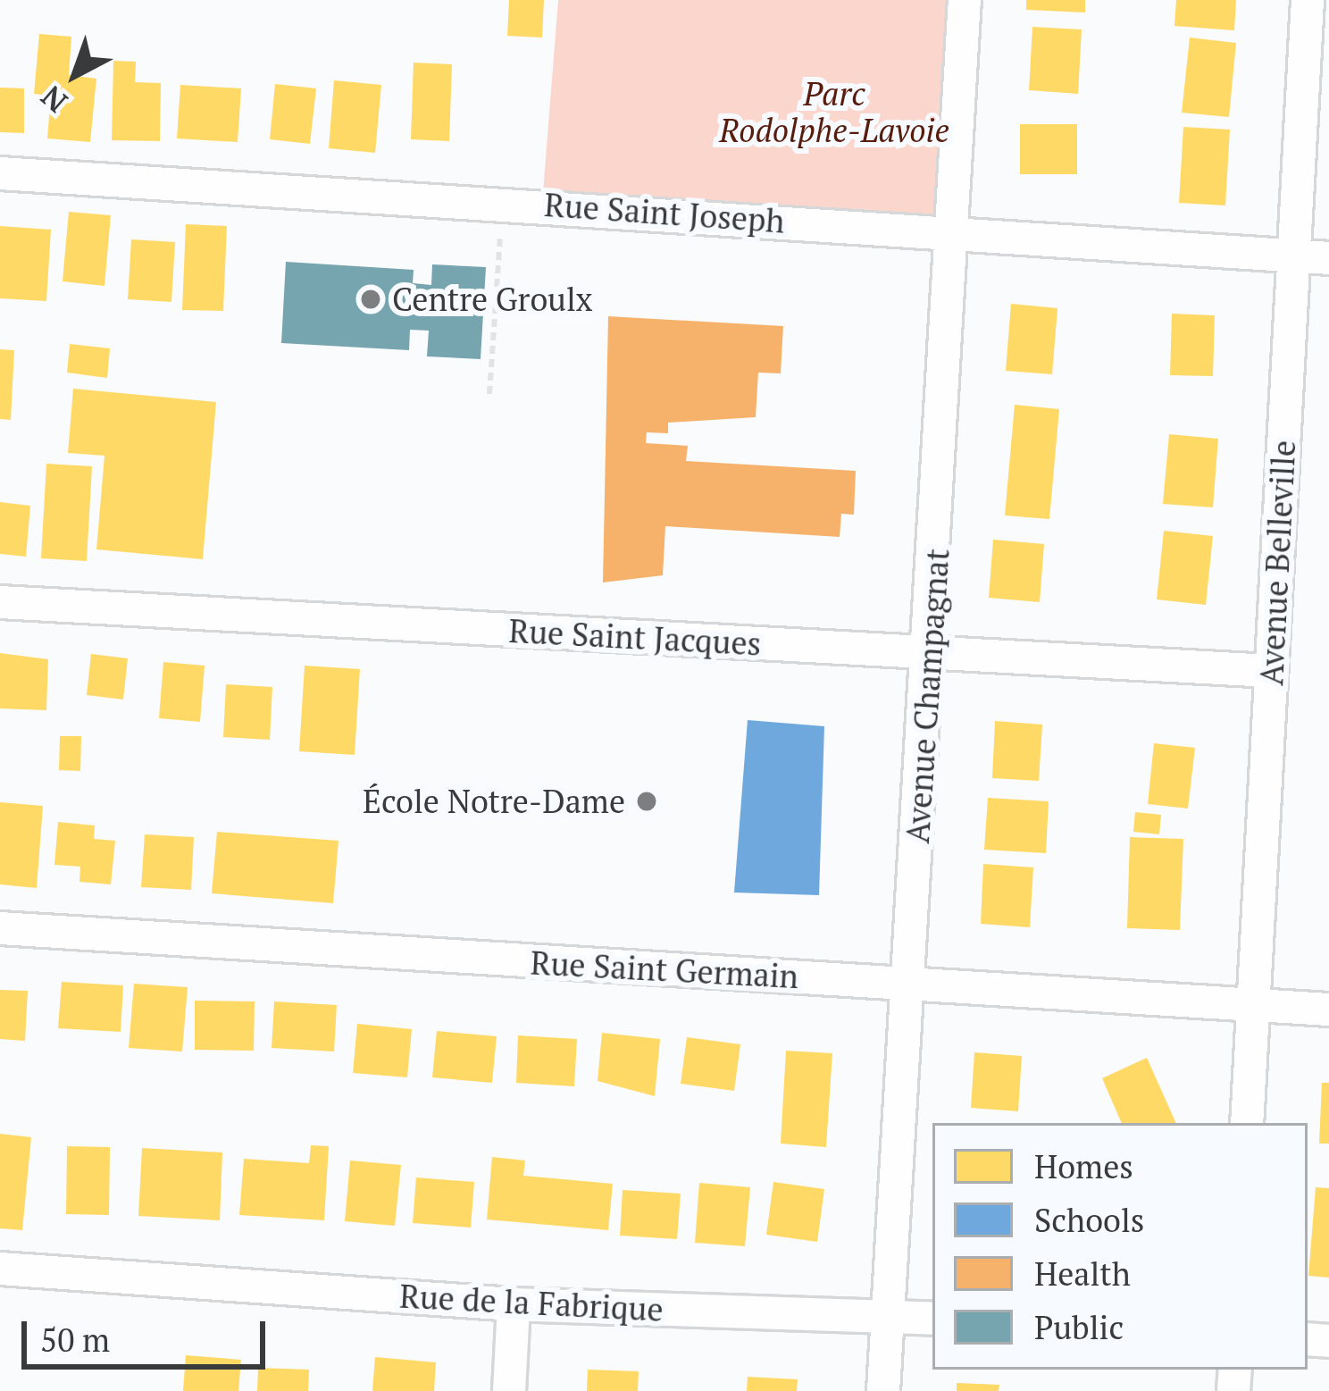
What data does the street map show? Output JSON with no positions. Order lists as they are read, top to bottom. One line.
{"streets":{"street":["Rue Saint Joseph","Avenue Belleville","Rue Saint Jacques","Avenue Champagnat","Rue Saint Germain","Rue de la Fabrique"]},"crossings":[["Rue Saint Joseph","Avenue Belleville"],["Rue Saint Joseph","Avenue Champagnat"],["Avenue Belleville","Rue Saint Jacques"],["Avenue Belleville","Rue Saint Germain"],["Rue Saint Jacques","Avenue Champagnat"],["Avenue Champagnat","Rue Saint Germain"],["Avenue Champagnat","Rue de la Fabrique"]],"parks":["Parc Rodolphe-Lavoie"],"places":["Centre Groulx","École Notre-Dame"],"legend":["Homes","Schools","Health","Public"],"scale_bar":"50 m","north":"bottom left"}
